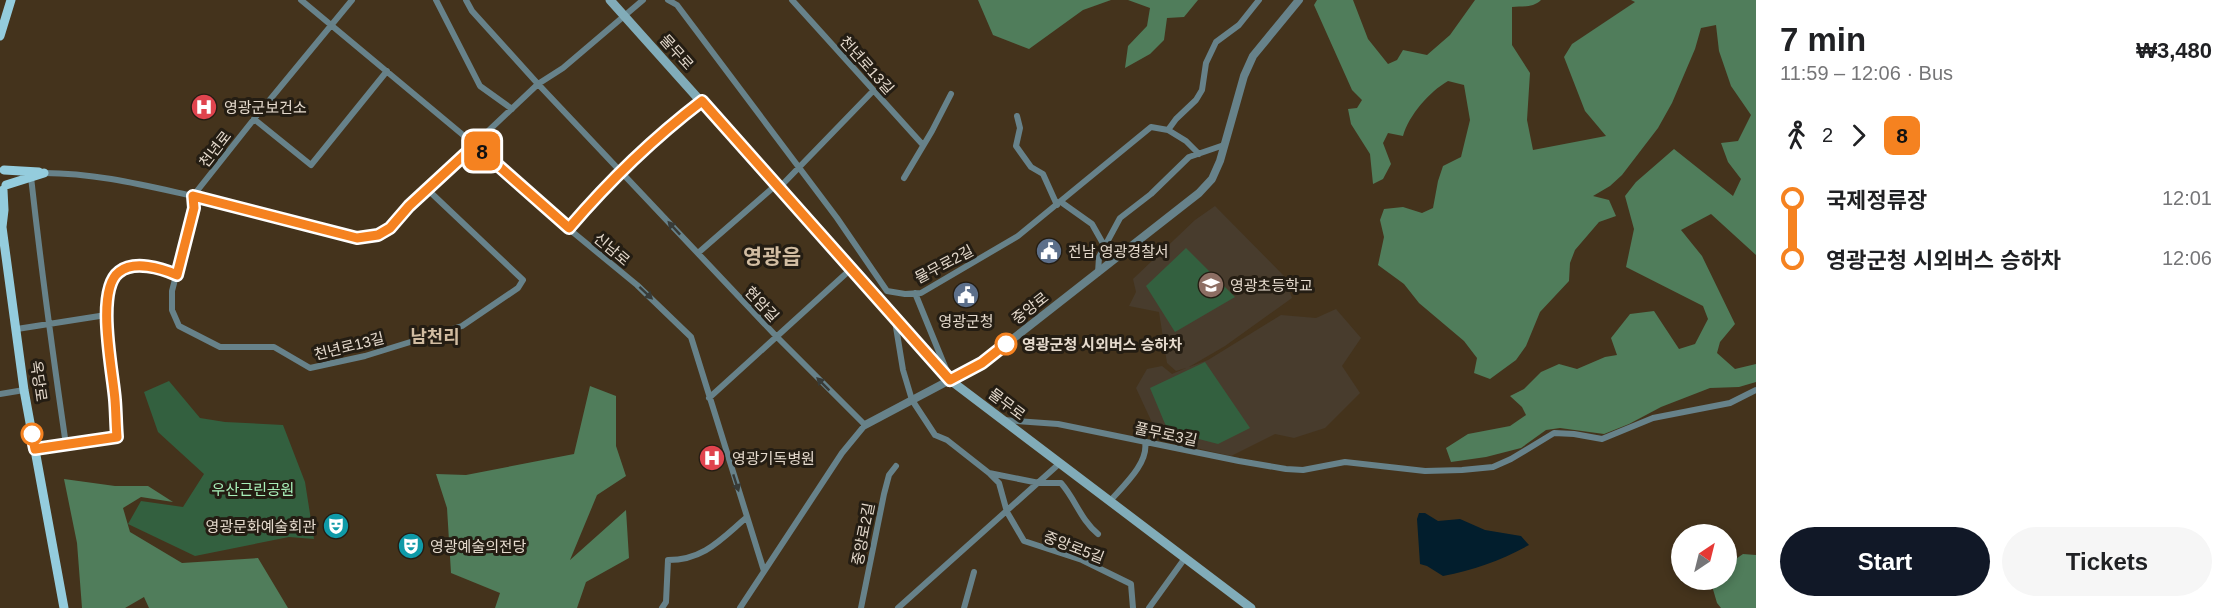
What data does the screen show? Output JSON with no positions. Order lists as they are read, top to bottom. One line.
{"streets":{"main road":["물무로","옥당로"],"street":["천년로13길","천년로","신남로","물무로2길","현암길","중앙로","풀무로3길","중앙로2길","중앙로5길"]},"crossings":[["물무로","중앙로"],["물무로","풀무로3길"],["물무로","중앙로5길"],["천년로13길","천년로"],["천년로","신남로"],["신남로","중앙로"],["현암길","중앙로"],["중앙로","중앙로5길"]],"one_way":["신남로","현암길"],"districts":["영광읍","남천리"],"parks":["우산근린공원"],"places":{"hospital":["영광군보건소","영광기독병원"],"public building":["전남 영광경찰서","영광군청"],"school or university":["영광초등학교"],"other":["영광군청 시외버스 승하차"],"theatre":["영광문화예술회관","영광예술의전당"]},"lines":["bus line 8"],"north":"top right","page":{"on_map":"8","heading":["7 min","11:59 – 12:06 · Bus","₩3,480"],"legs":["2","8"],"list":[{"name":"국제정류장","value":"12:01"},{"name":"영광군청 시외버스 승하차","value":"12:06"}],"buttons":["Start","Tickets"]}}
